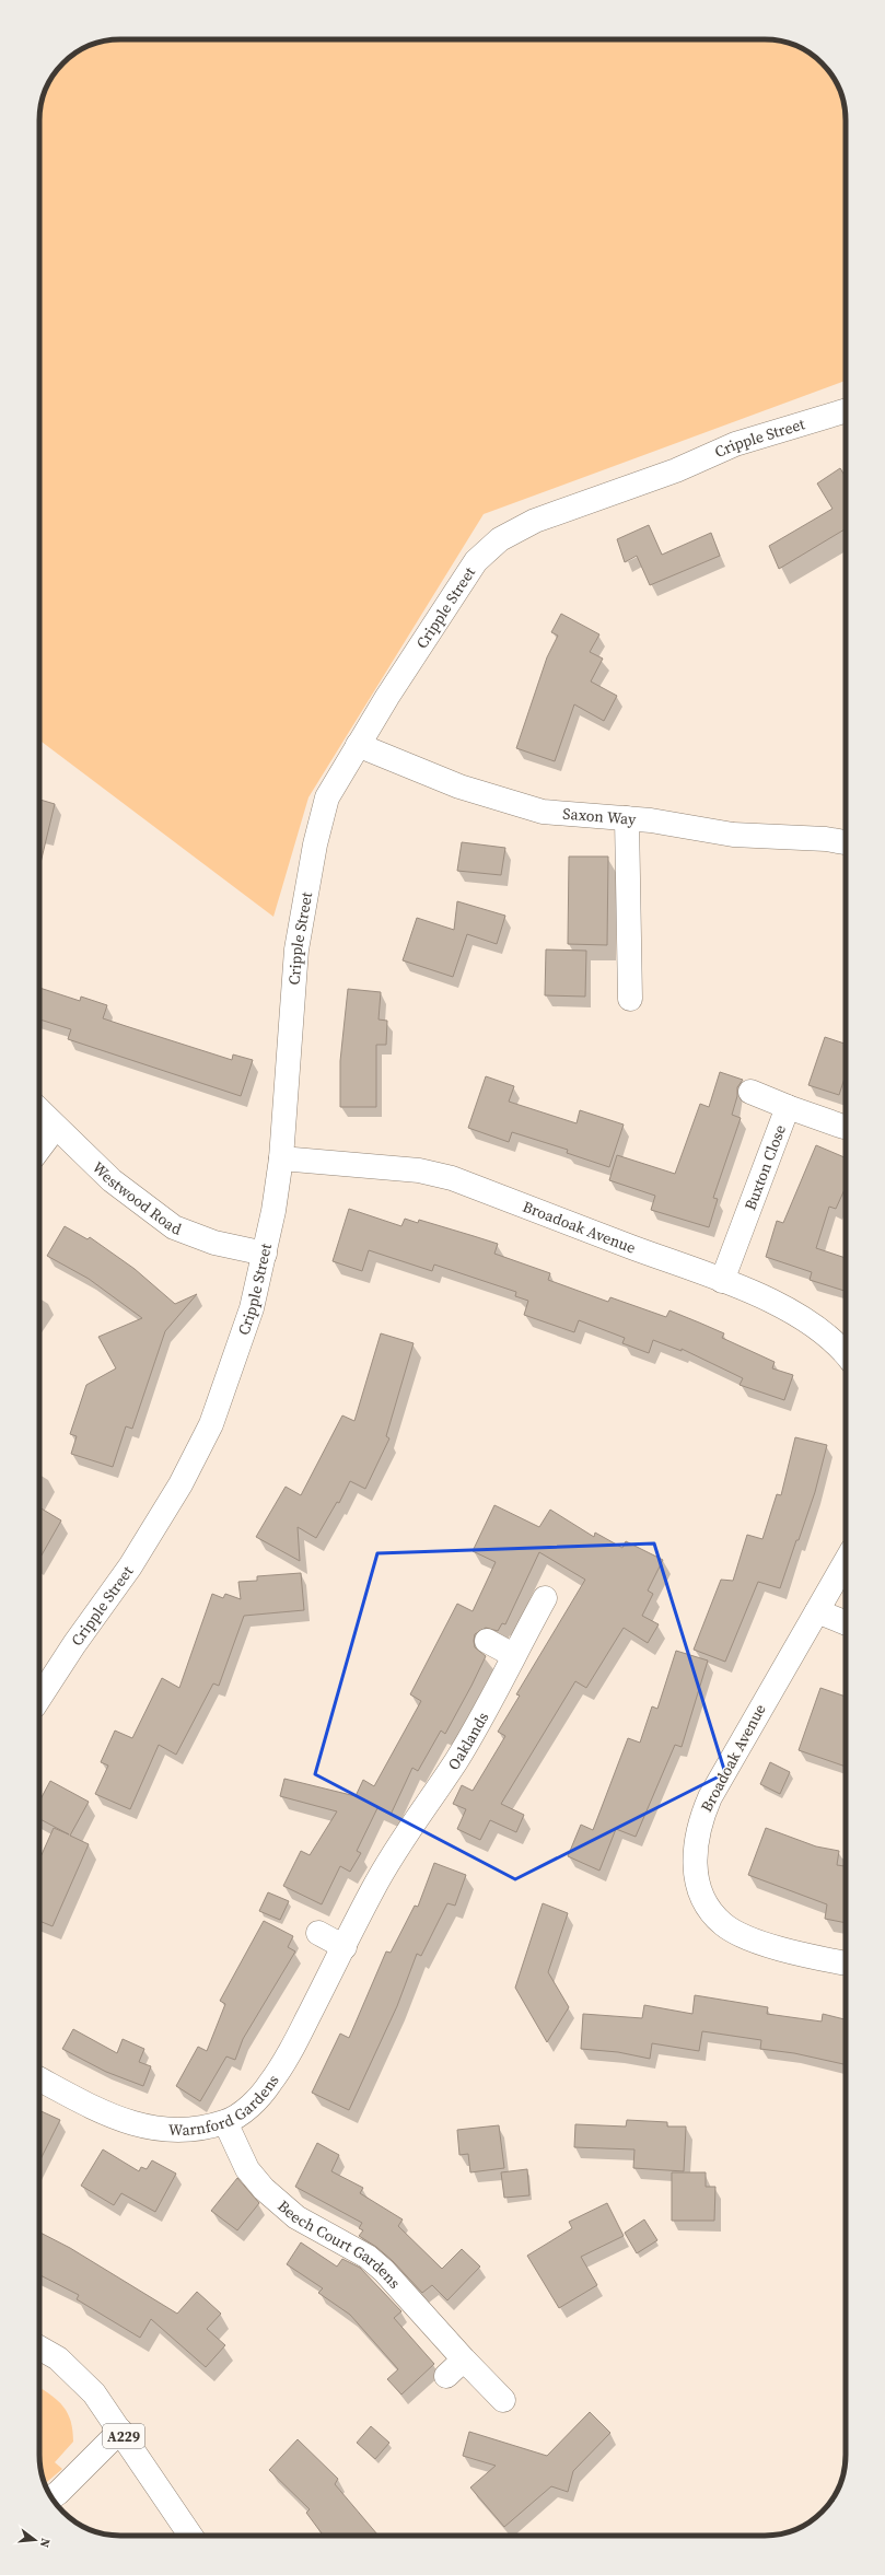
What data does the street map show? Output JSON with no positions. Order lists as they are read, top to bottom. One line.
{"streets":{"main road":["Cripple Street","Saxon Way","Buxton Close","Westwood Road","Broadoak Avenue","Oaklands","Warnford Gardens","Beech Court Gardens","A229"]},"crossings":[["Cripple Street","Saxon Way"],["Cripple Street","Westwood Road"],["Cripple Street","Broadoak Avenue"],["Buxton Close","Broadoak Avenue"],["Oaklands","Warnford Gardens"],["Warnford Gardens","Beech Court Gardens"]],"north":"right"}
